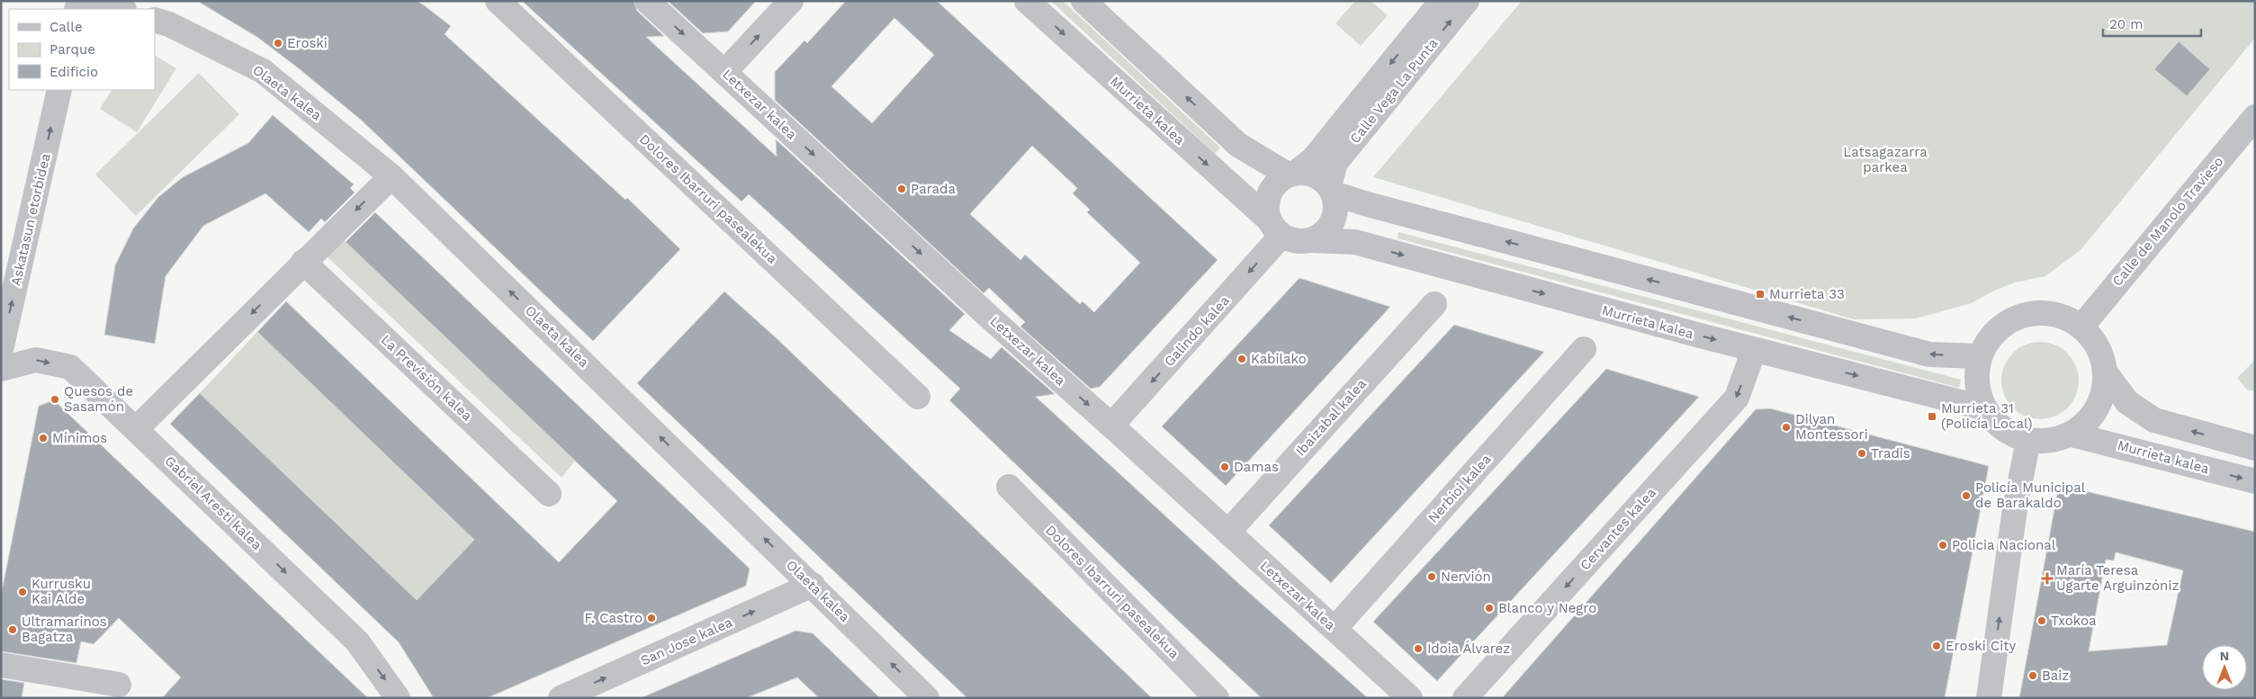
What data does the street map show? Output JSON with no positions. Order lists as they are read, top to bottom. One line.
{"streets":{"street":["Calle Vega La Punta","Olaeta kalea","Letxezar kalea","Murrieta kalea","Dolores Ibarruri pasealekua","Askatasun etorbidea","Calle de Manolo Travieso","Galindo kalea","La Previsión kalea","Ibaizabal kalea","Nerbioi kalea","Gabriel Aresti kalea","Cervantes kalea","San Jose kalea"]},"crossings":[["Calle Vega La Punta","Murrieta kalea"],["Calle Vega La Punta","Galindo kalea"],["Olaeta kalea","San Jose kalea"],["Letxezar kalea","Galindo kalea"],["Letxezar kalea","Ibaizabal kalea"],["Letxezar kalea","Nerbioi kalea"],["Murrieta kalea","Calle de Manolo Travieso"],["Murrieta kalea","Galindo kalea"],["Murrieta kalea","Cervantes kalea"]],"one_way":["Olaeta kalea","Letxezar kalea","Askatasun etorbidea","Galindo kalea","Gabriel Aresti kalea","Cervantes kalea","San Jose kalea"],"parks":["Latsagazarra parkea"],"places":{"other":["Eroski","Parada","Kabilako","Quesos de Sasamón","Dilyan Montessori","Mínimos","Tradis","Damas","Policía Municipal de Barakaldo","Policia Nacional","Nervión","Kurrusku Kai Alde","Blanco y Negro","F. Castro","Txokoa","Ultramarinos Bagatza","Eroski City","Idoia Álvarez","Baiz"],"transit":["Murrieta 33","Murrieta 31 (Policía Local)"],"health":["María Teresa Ugarte Arguinzóniz"]},"legend":["Calle","Parque","Edificio"],"scale_bar":"20 m","north":"top"}
